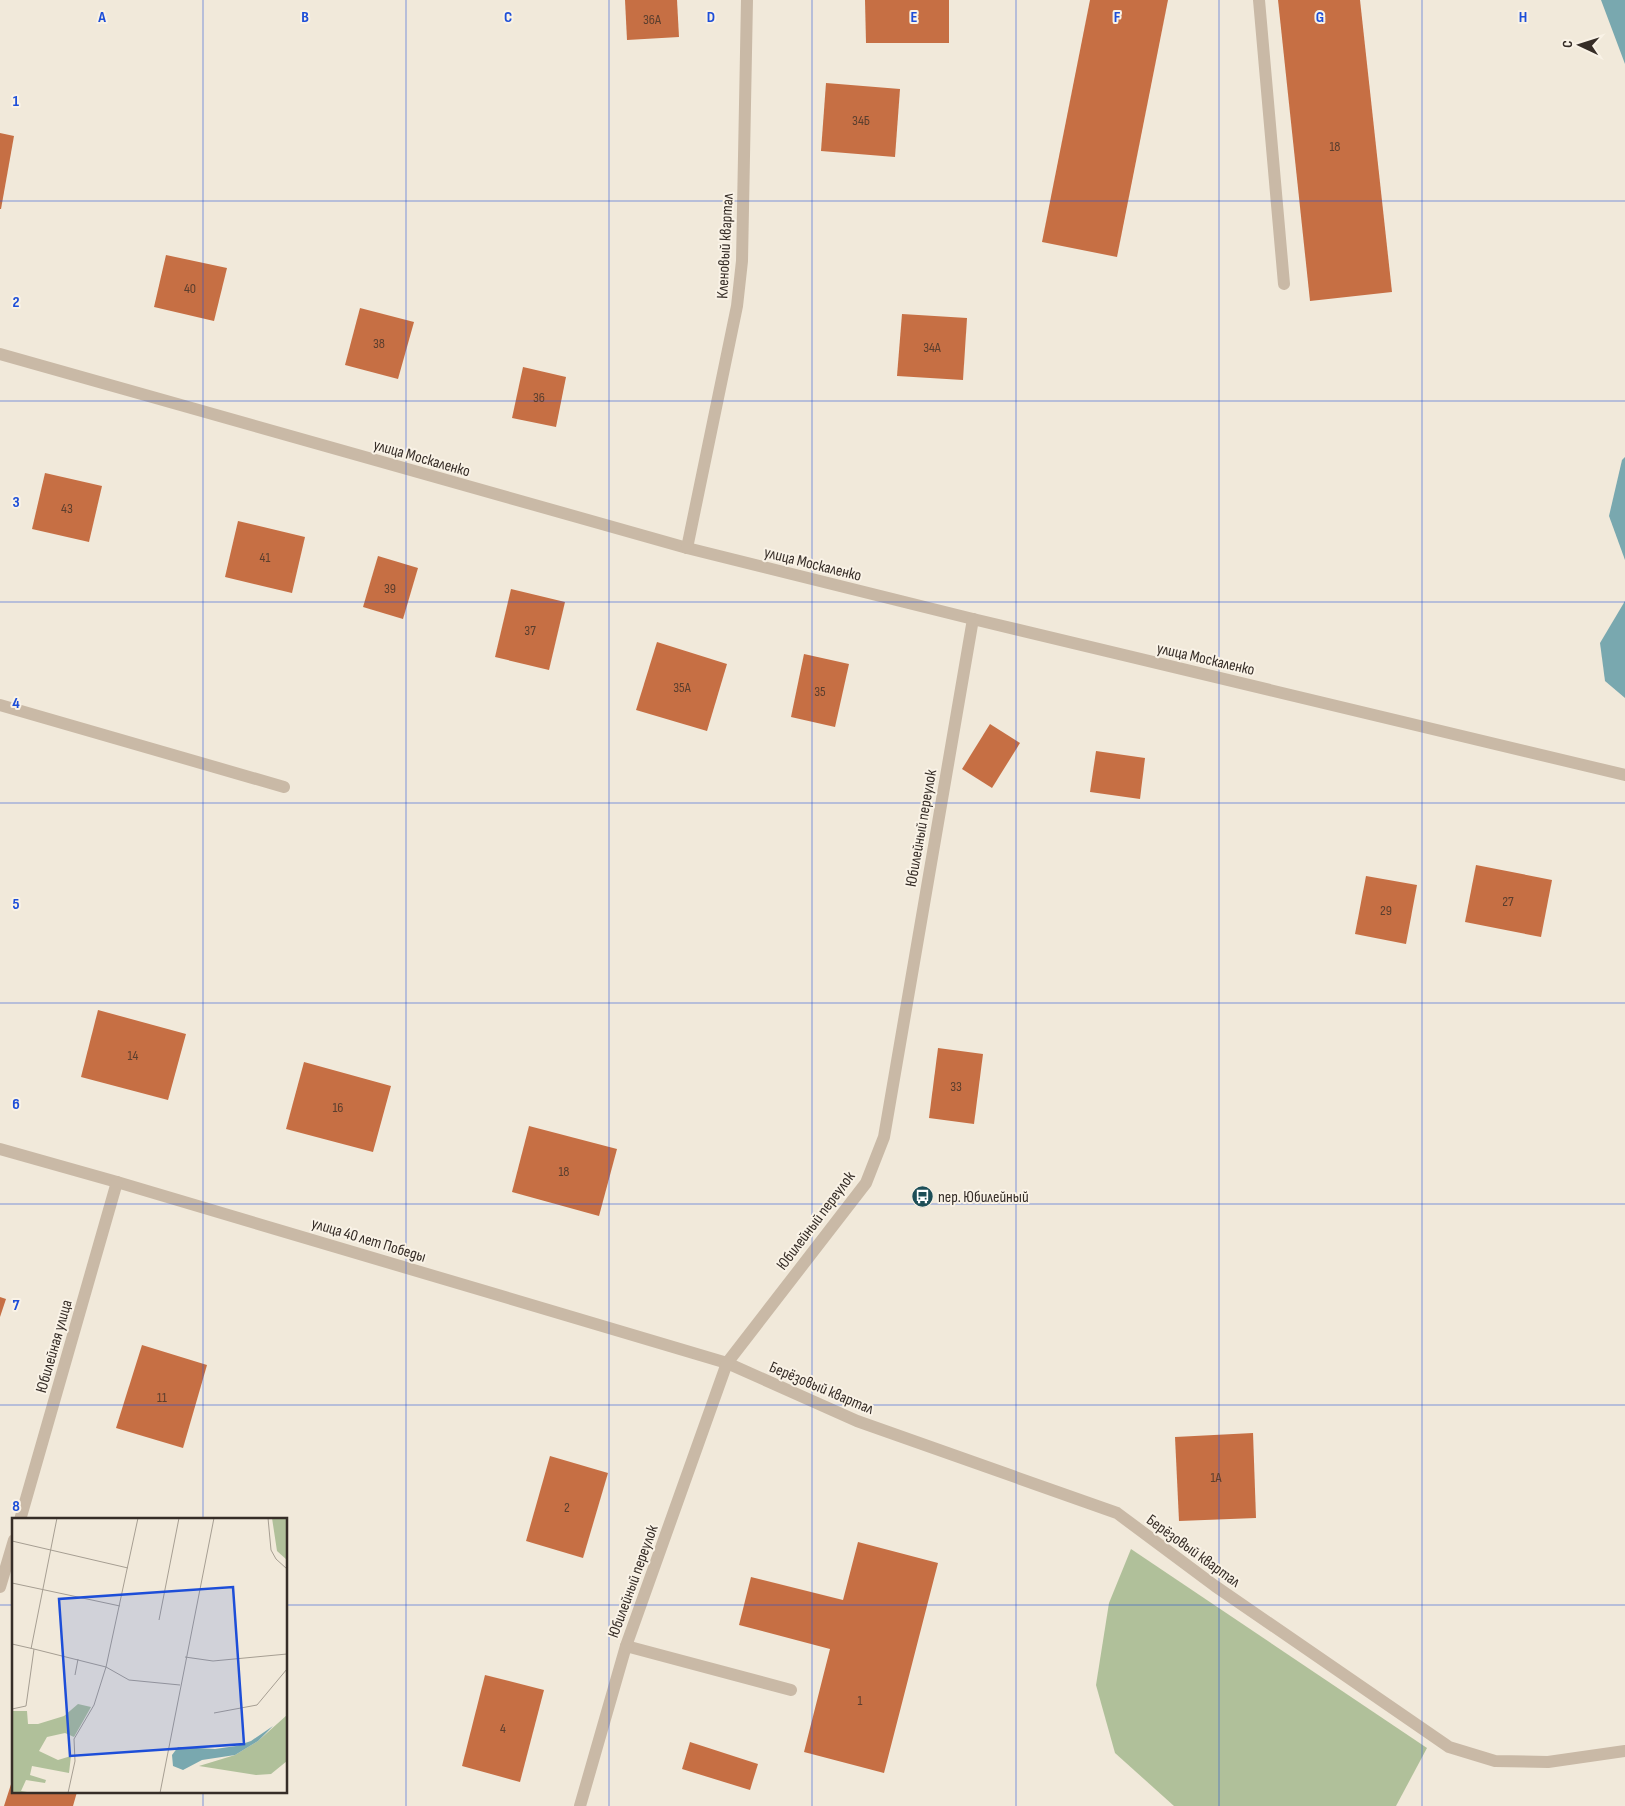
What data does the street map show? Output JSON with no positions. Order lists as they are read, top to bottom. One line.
{"streets":{"street":["Кленовый квартал","улица Москаленко","Юбилейный переулок","улица 40 лет Победы","Юбилейная улица","Берёзовый квартал"]},"crossings":[["Кленовый квартал","улица Москаленко"],["улица Москаленко","Юбилейный переулок"],["Юбилейный переулок","улица 40 лет Победы"],["Юбилейный переулок","Берёзовый квартал"],["улица 40 лет Победы","Юбилейная улица"],["улица 40 лет Победы","Берёзовый квартал"]],"places":{"bus stop":["пер. Юбилейный"]},"house_numbers":["36А","34Б","18","40","38","34А","36","43","41","39","37","35А","35","27","29","14","33","16","18","11","1А","2","1","4"],"north":"left","grid":{"columns":["A","B","C","D","E","F","G","H"],"rows":["1","2","3","4","5","6","7","8"]}}
